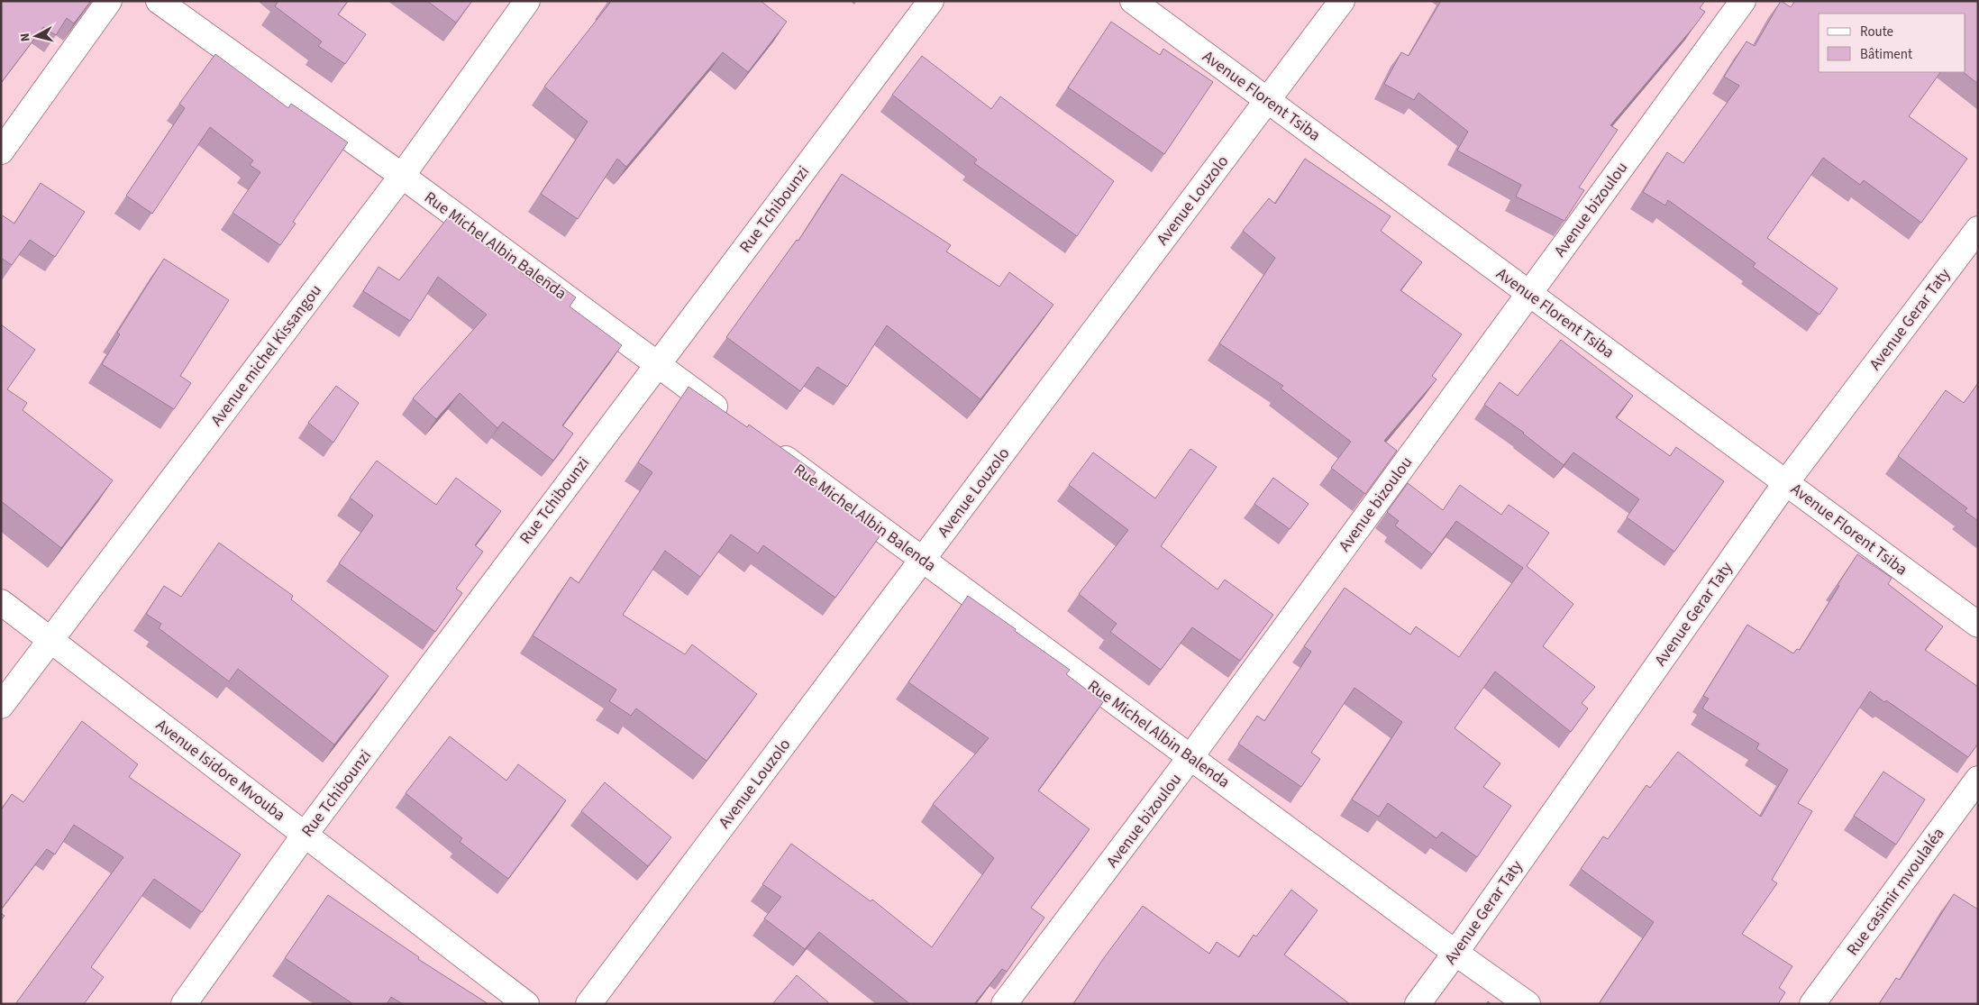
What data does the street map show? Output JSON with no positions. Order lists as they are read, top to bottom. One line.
{"streets":{"street":["Avenue Florent Tsiba","Avenue Louzolo","Rue Tchibounzi","Avenue bizoulou","Rue Michel Albin Balenda","Avenue Gerar Taty","Avenue michel Kissangou","Avenue Isidore Mvouba","Rue casimir mvoulaléa"]},"crossings":[["Avenue Florent Tsiba","Avenue Louzolo"],["Avenue Florent Tsiba","Avenue bizoulou"],["Avenue Florent Tsiba","Avenue Gerar Taty"],["Avenue Louzolo","Rue Michel Albin Balenda"],["Rue Tchibounzi","Rue Michel Albin Balenda"],["Rue Tchibounzi","Avenue Isidore Mvouba"],["Avenue bizoulou","Rue Michel Albin Balenda"],["Rue Michel Albin Balenda","Avenue Gerar Taty"],["Rue Michel Albin Balenda","Avenue michel Kissangou"],["Avenue michel Kissangou","Avenue Isidore Mvouba"]],"legend":["Route","Bâtiment"],"north":"left"}
